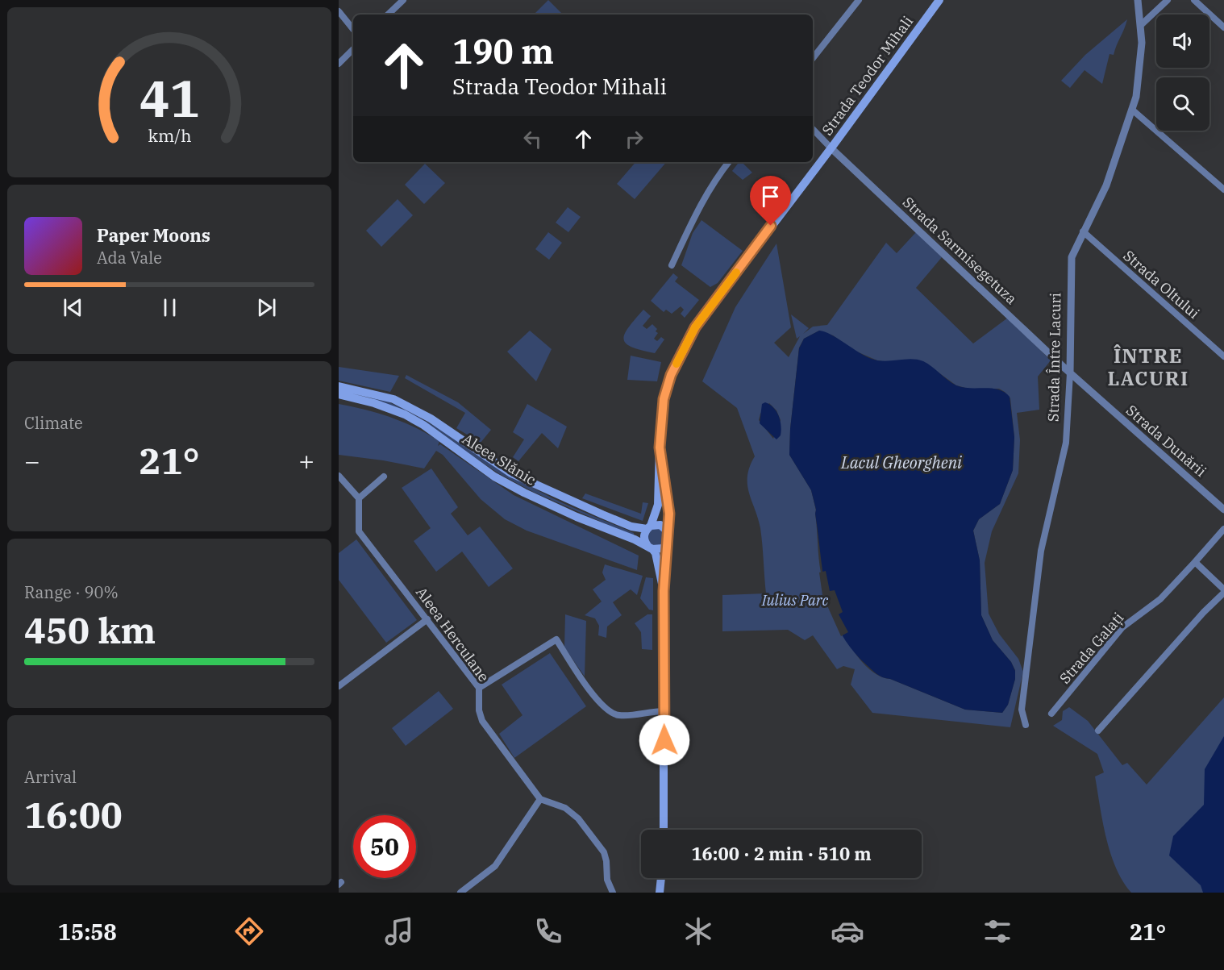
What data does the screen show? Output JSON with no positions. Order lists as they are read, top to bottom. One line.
{"streets":{"main road":["Strada Teodor Mihali","Aleea Slănic"],"street":["Strada Sarmisegetuza","Strada Oltului","Strada Între Lacuri","Strada Dunării","Aleea Herculane","Strada Galați"]},"crossings":[["Strada Teodor Mihali","Strada Sarmisegetuza"],["Strada Teodor Mihali","Aleea Slănic"],["Strada Sarmisegetuza","Strada Între Lacuri"],["Strada Sarmisegetuza","Strada Dunării"],["Strada Oltului","Strada Între Lacuri"],["Strada Între Lacuri","Strada Dunării"]],"districts":["ÎNTRE LACURI"],"water":["Lacul Gheorgheni"],"parks":["Iulius Parc"],"page":{"turn":["190 m","Strada Teodor Mihali"],"song":["Paper Moons","Ada Vale"],"tile":["Climate",["Range · 90%","450 km"],["Arrival","16:00"]],"heat":["−","21°","+"],"limit":"50","trip":"16:00 · 2 min · 510 m","tabs":["15:58","21°"],"gauge":["41","km/h"]}}
